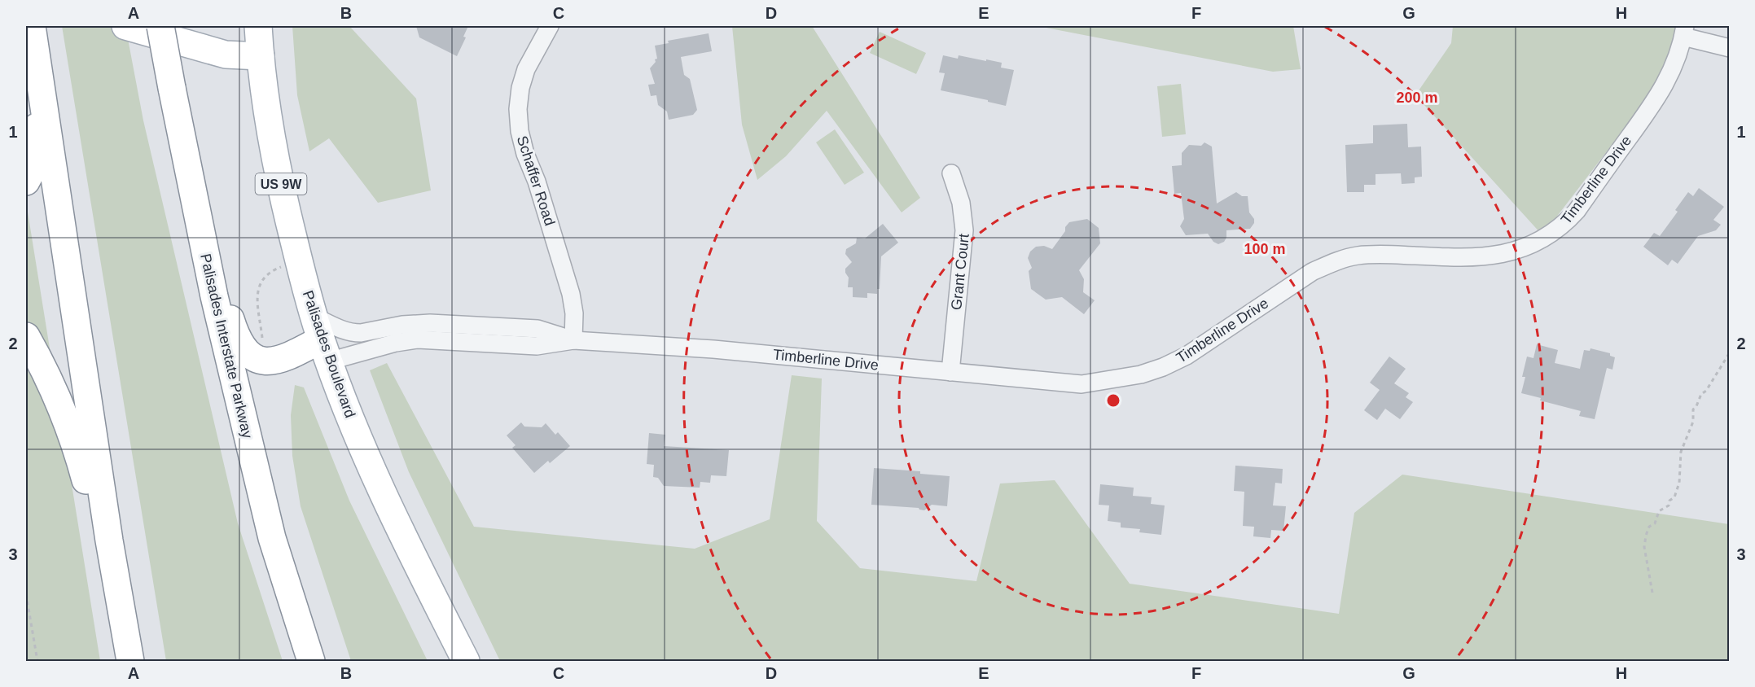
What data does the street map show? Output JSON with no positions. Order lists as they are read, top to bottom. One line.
{"streets":{"main road":["US 9W","Palisades Interstate Parkway","Palisades Boulevard"],"street":["Timberline Drive","Schaffer Road","Grant Court"]},"crossings":[["Timberline Drive","Schaffer Road"],["Timberline Drive","Grant Court"],["Timberline Drive","Palisades Boulevard"]],"grid":{"columns":["A","B","C","D","E","F","G","H"],"rows":["1","2","3"]},"rings":["200 m","100 m"]}
